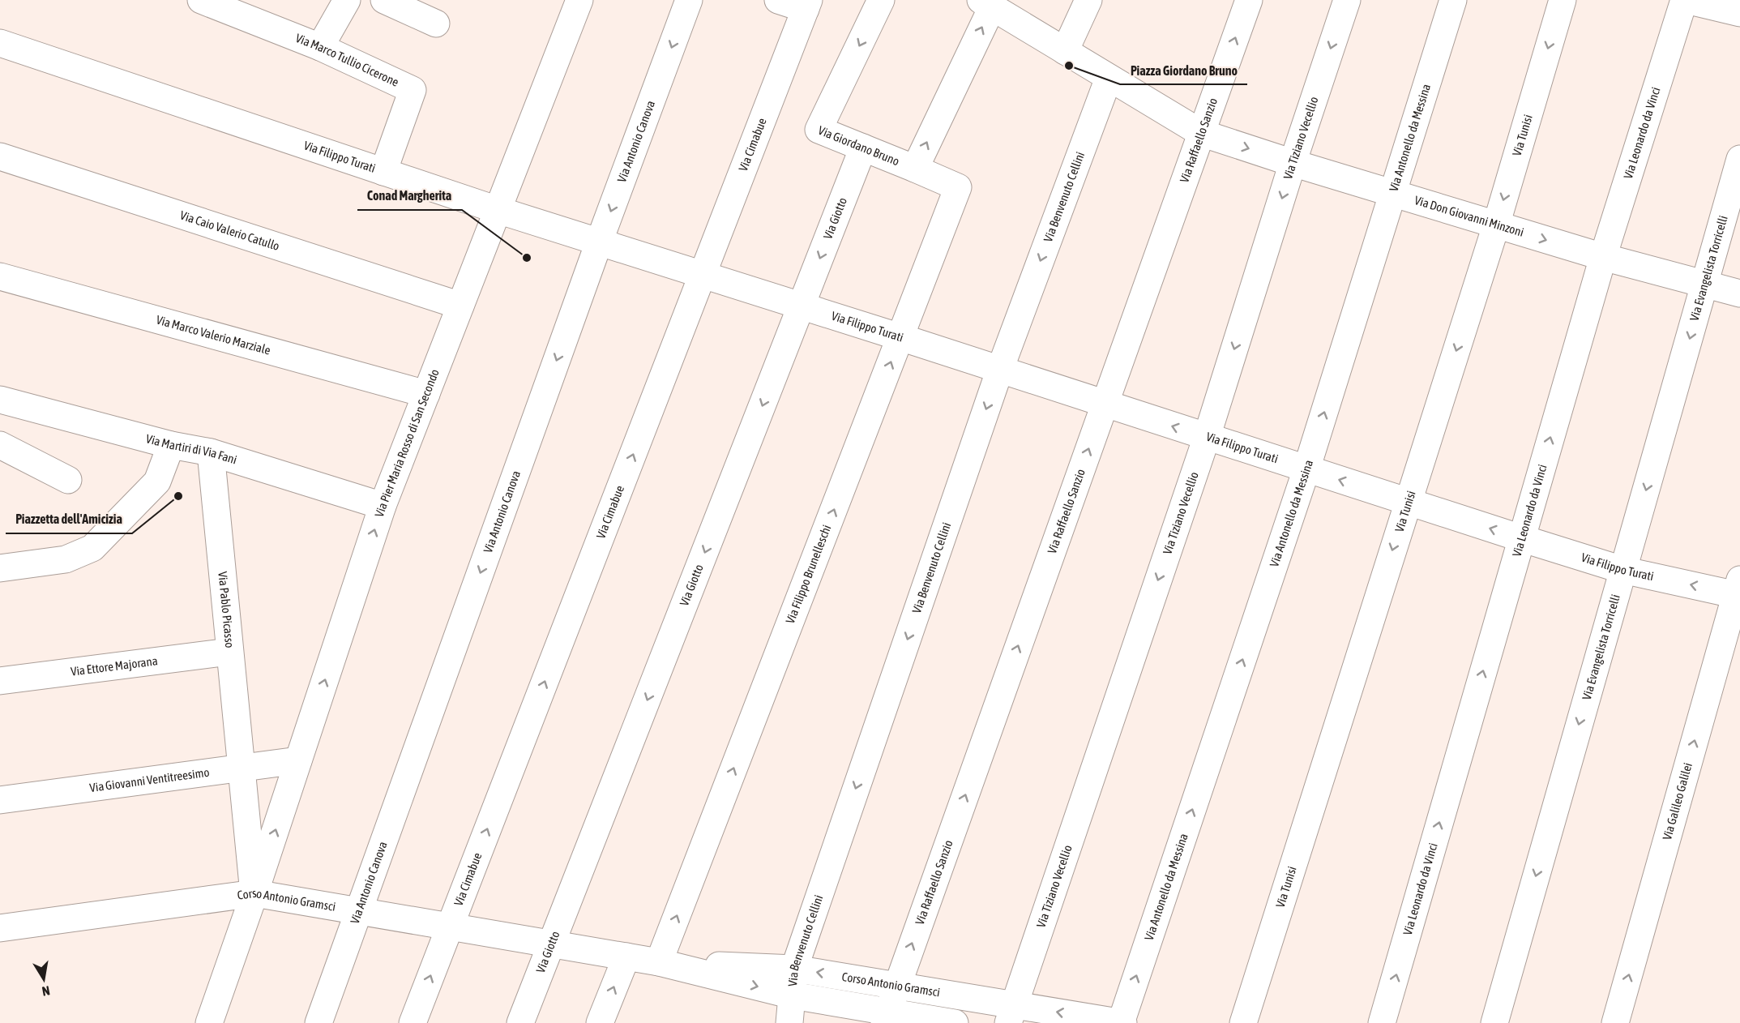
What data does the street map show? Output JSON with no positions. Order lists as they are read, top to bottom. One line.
{"streets":{"street":["Via Marco Tullio Cicerone","Via Leonardo da Vinci","Via Tunisi","Via Tiziano Vecellio","Via Antonello da Messina","Via Raffaello Sanzio","Via Antonio Canova","Via Cimabue","Via Giordano Bruno","Via Filippo Turati","Via Benvenuto Cellini","Via Don Giovanni Minzoni","Via Giotto","Via Caio Valerio Catullo","Via Evangelista Torricelli","Via Marco Valerio Marziale","Via Pier Maria Rosso di San Secondo","Via Martiri di Via Fani","Via Filippo Brunelleschi","Via Pablo Picasso","Via Ettore Majorana","Via Giovanni Ventitreesimo","Via Galileo Galilei","Corso Antonio Gramsci"]},"crossings":[["Via Marco Tullio Cicerone","Via Filippo Turati"],["Via Leonardo da Vinci","Via Filippo Turati"],["Via Leonardo da Vinci","Via Don Giovanni Minzoni"],["Via Tunisi","Via Filippo Turati"],["Via Tunisi","Via Don Giovanni Minzoni"],["Via Tiziano Vecellio","Via Filippo Turati"],["Via Tiziano Vecellio","Via Don Giovanni Minzoni"],["Via Tiziano Vecellio","Corso Antonio Gramsci"],["Via Antonello da Messina","Via Filippo Turati"],["Via Antonello da Messina","Via Don Giovanni Minzoni"],["Via Antonello da Messina","Corso Antonio Gramsci"],["Via Raffaello Sanzio","Via Filippo Turati"],["Via Raffaello Sanzio","Via Don Giovanni Minzoni"],["Via Raffaello Sanzio","Corso Antonio Gramsci"],["Via Antonio Canova","Via Filippo Turati"],["Via Antonio Canova","Corso Antonio Gramsci"],["Via Cimabue","Via Filippo Turati"],["Via Cimabue","Corso Antonio Gramsci"],["Via Giordano Bruno","Via Don Giovanni Minzoni"],["Via Giordano Bruno","Via Giotto"],["Via Giordano Bruno","Via Filippo Brunelleschi"],["Via Filippo Turati","Via Benvenuto Cellini"],["Via Filippo Turati","Via Giotto"],["Via Filippo Turati","Via Evangelista Torricelli"],["Via Filippo Turati","Via Pier Maria Rosso di San Secondo"],["Via Filippo Turati","Via Filippo Brunelleschi"],["Via Filippo Turati","Via Galileo Galilei"],["Via Benvenuto Cellini","Via Don Giovanni Minzoni"],["Via Benvenuto Cellini","Corso Antonio Gramsci"],["Via Don Giovanni Minzoni","Via Evangelista Torricelli"],["Via Giotto","Corso Antonio Gramsci"],["Via Caio Valerio Catullo","Via Pier Maria Rosso di San Secondo"],["Via Marco Valerio Marziale","Via Pier Maria Rosso di San Secondo"],["Via Pier Maria Rosso di San Secondo","Via Martiri di Via Fani"],["Via Pier Maria Rosso di San Secondo","Via Pablo Picasso"],["Via Pier Maria Rosso di San Secondo","Via Giovanni Ventitreesimo"],["Via Pier Maria Rosso di San Secondo","Corso Antonio Gramsci"],["Via Martiri di Via Fani","Via Pablo Picasso"],["Via Filippo Brunelleschi","Corso Antonio Gramsci"],["Via Pablo Picasso","Via Ettore Majorana"],["Via Pablo Picasso","Via Giovanni Ventitreesimo"],["Via Pablo Picasso","Corso Antonio Gramsci"]],"one_way":["Via Leonardo da Vinci","Via Tunisi","Via Tiziano Vecellio","Via Antonello da Messina","Via Raffaello Sanzio","Via Antonio Canova","Via Cimabue","Via Benvenuto Cellini","Via Giotto","Via Evangelista Torricelli","Via Pier Maria Rosso di San Secondo","Via Filippo Brunelleschi","Via Galileo Galilei"],"places":["Piazza Giordano Bruno","Conad Margherita","Piazzetta dell'Amicizia"],"north":"bottom"}
